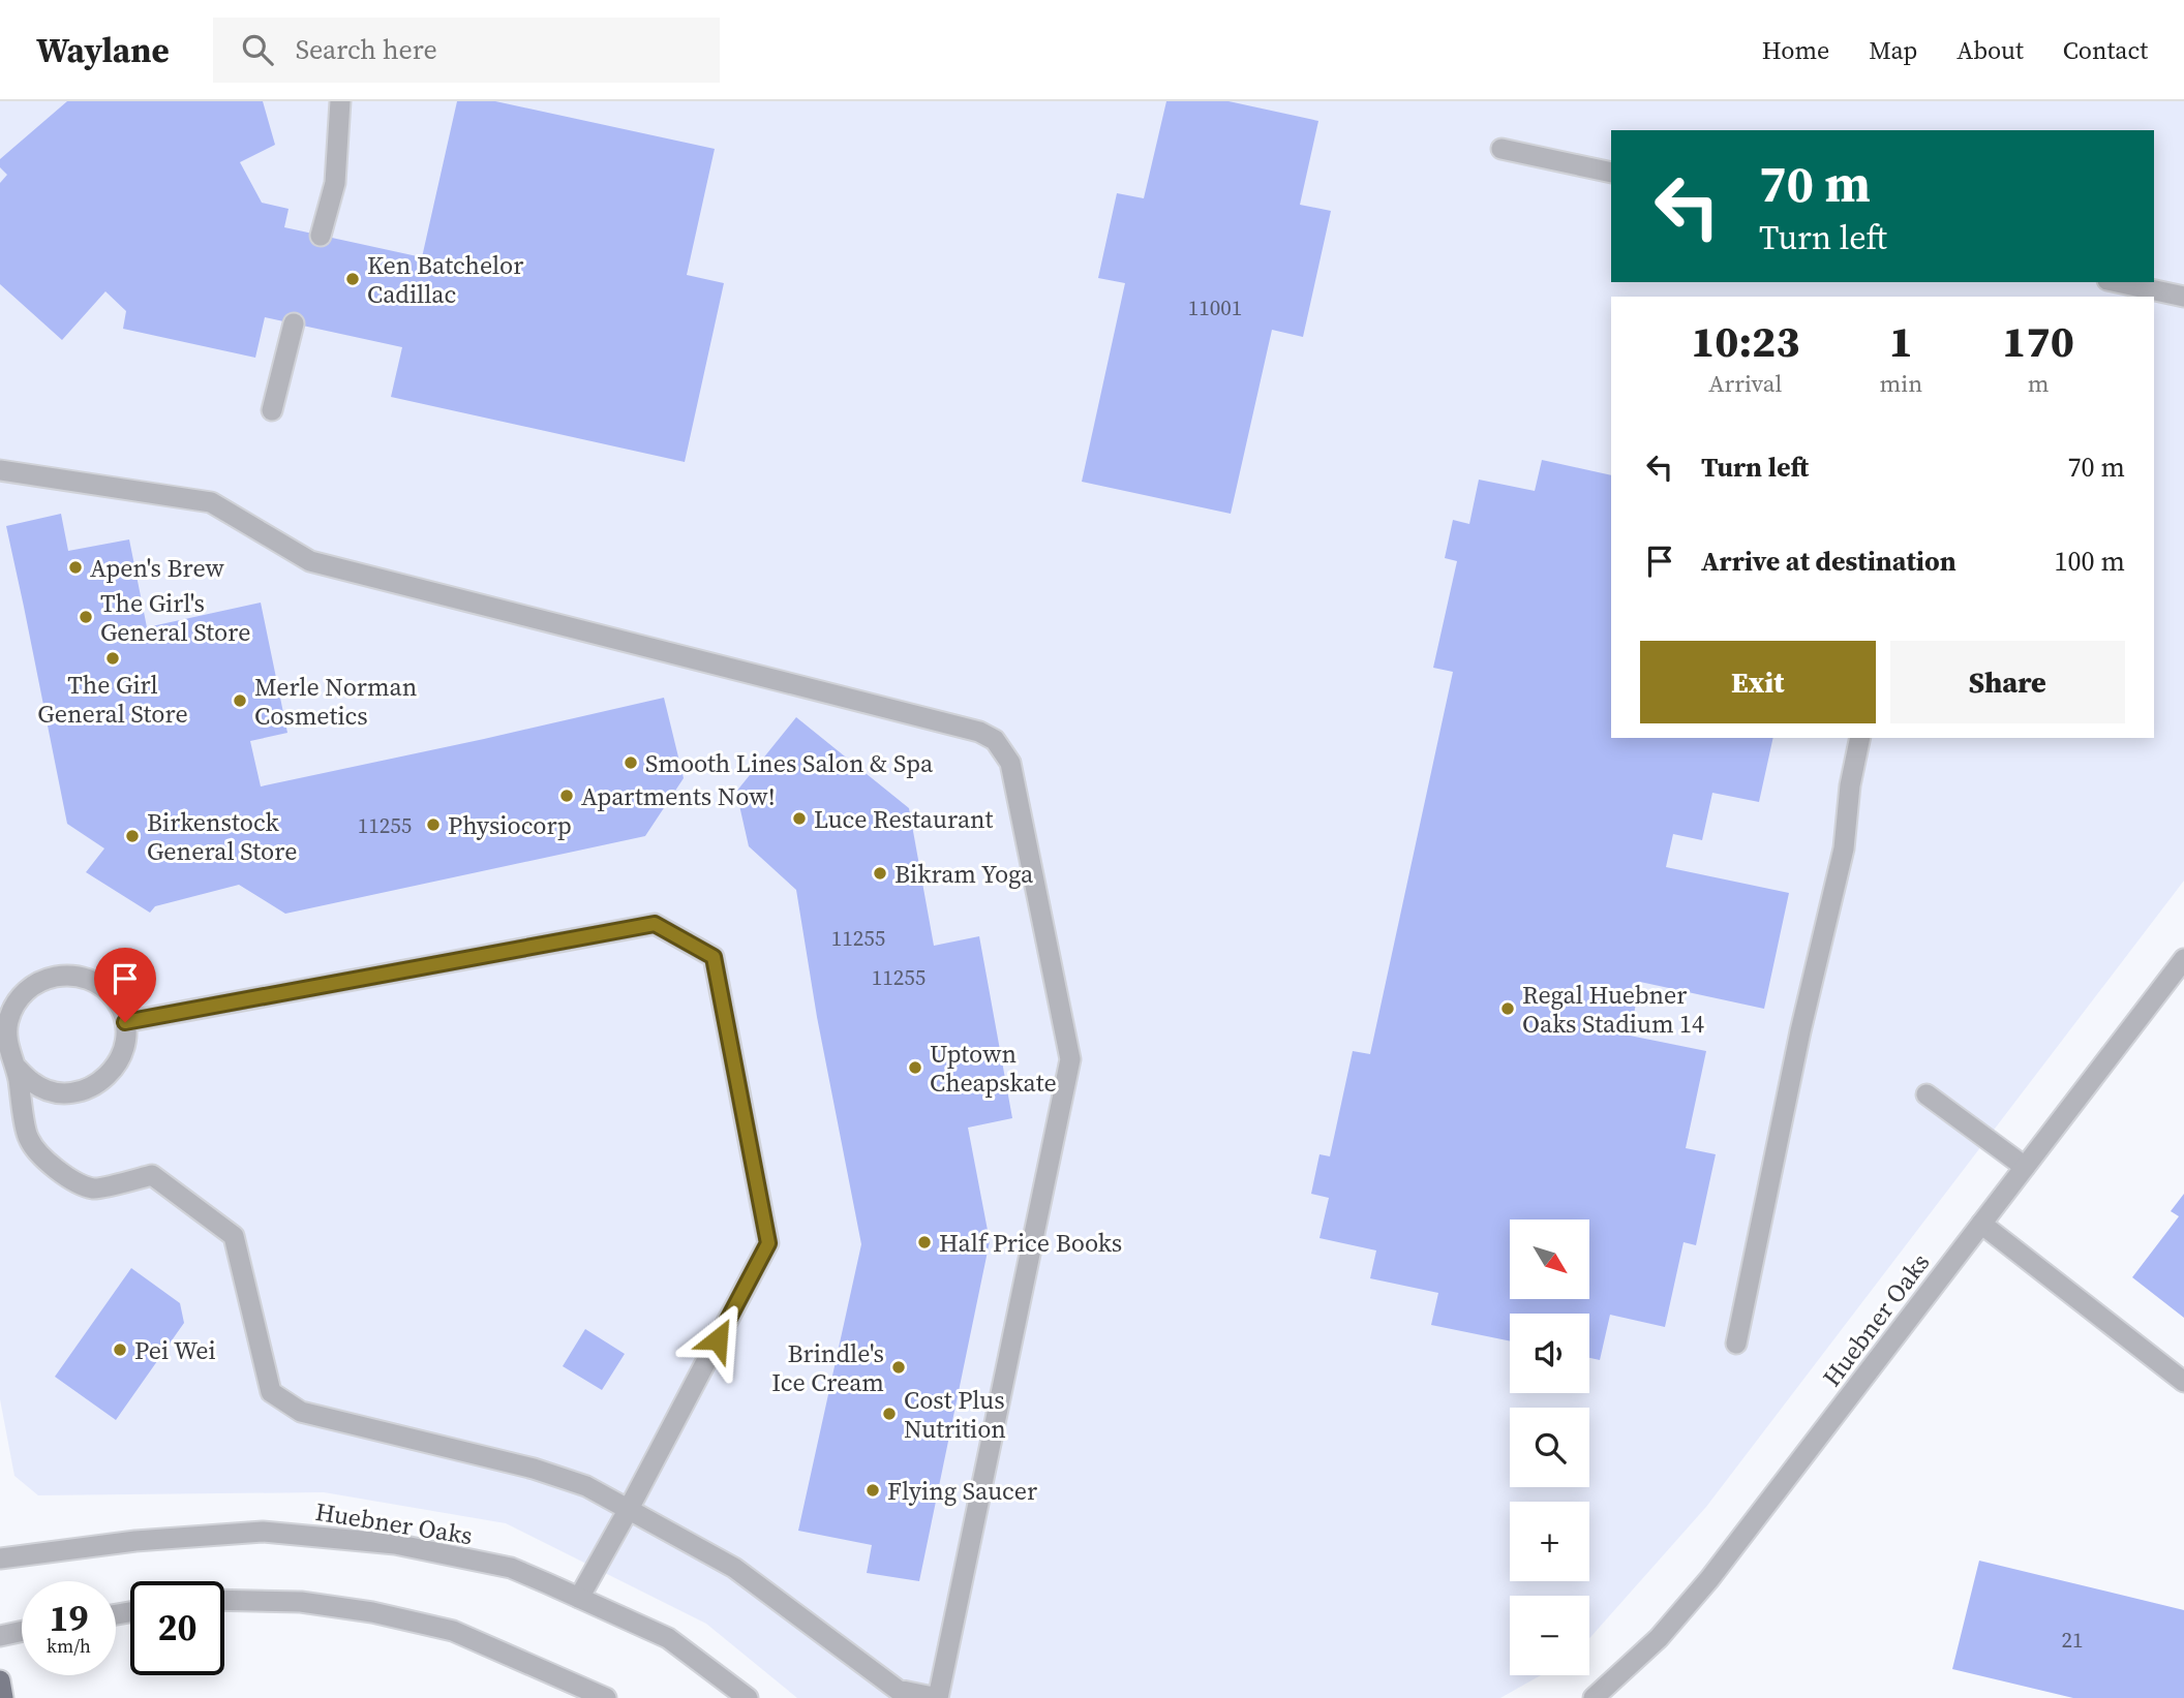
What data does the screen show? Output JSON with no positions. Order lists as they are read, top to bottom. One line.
{"streets":{"street":["Huebner Oaks"]},"places":["Ken Batchelor Cadillac","Apen's Brew","The Girl's General Store","The Girl General Store","Merle Norman Cosmetics","Smooth Lines Salon & Spa","Apartments Now!","Luce Restaurant","Physiocorp","Birkenstock General Store","Bikram Yoga","Regal Huebner Oaks Stadium 14","Uptown Cheapskate","Half Price Books","Pei Wei","Brindle's Ice Cream","Cost Plus Nutrition","Flying Saucer"],"house_numbers":["11001","11255","11255","11255","21"],"north":"bottom right","page":{"header":"Waylane","search":"Search here","nav":["Home","Map","About","Contact"],"turn":["70 m","Turn left"],"eta":["10:23","Arrival","1","min","170","m"],"list":[{"name":"Turn left","value":"70 m"},{"name":"Arrive at destination","value":"100 m"}],"buttons":["Exit","Share"],"map_buttons":["+","−"],"speed":"19 km/h","limit":"20"}}
